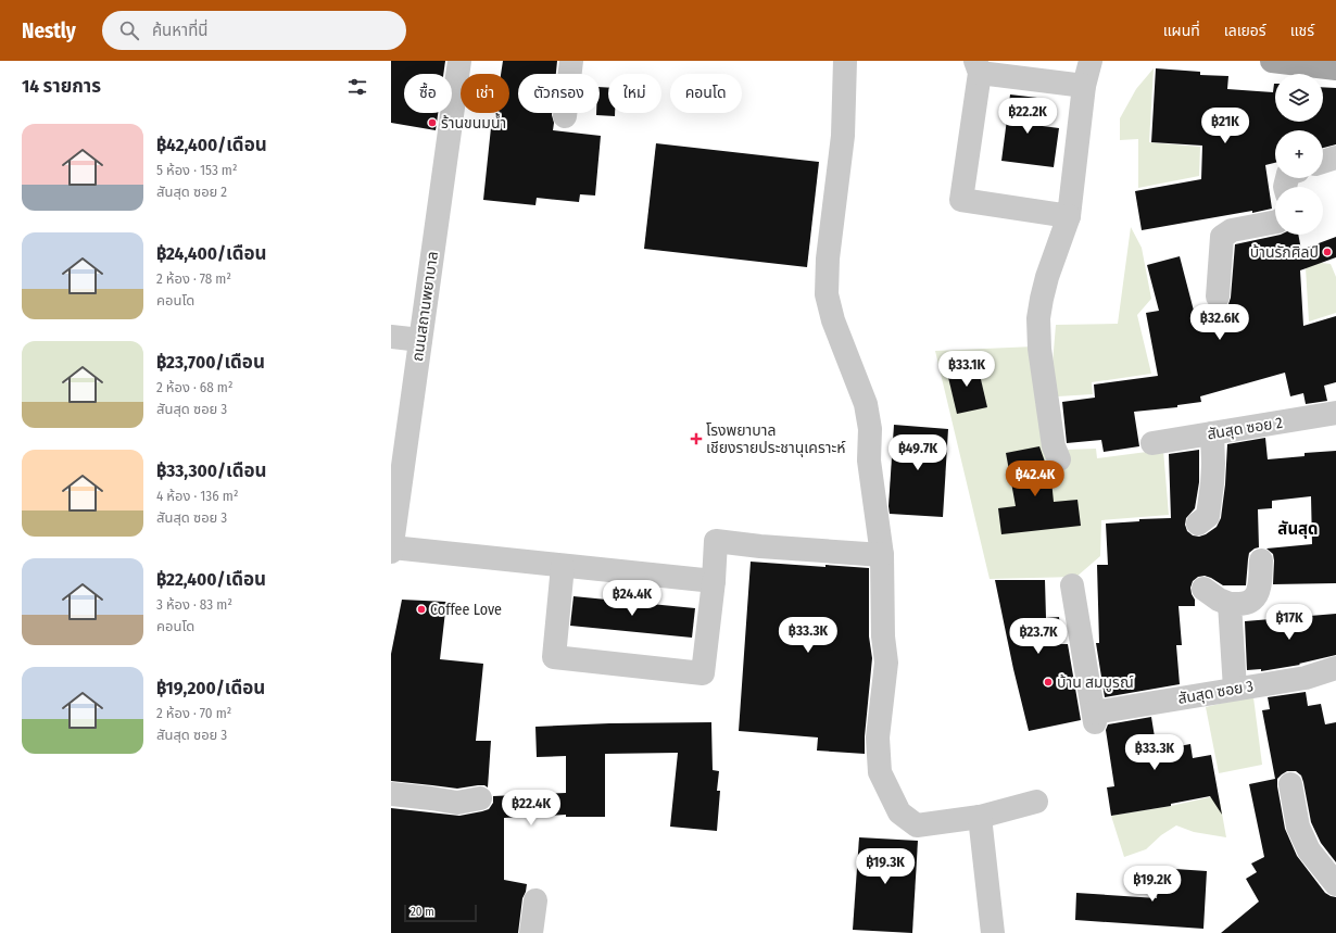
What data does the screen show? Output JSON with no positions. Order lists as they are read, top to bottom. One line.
{"streets":{"street":["ถนนสถานพยาบาล","สันสุด ซอย 2","สันสุด ซอย 3"]},"districts":["สันสุด"],"places":{"other":["ร้านขนมน้ำ","บ้านรักศิลป์","Coffee Love","บ้าน สมบูรณ์"],"health":["โรงพยาบาล เชียงรายประชานุเคราะห์"]},"scale_bar":"20 m","page":{"header":"Nestly","search":"ค้นหาที่นี่","nav":["แผนที่","เลเยอร์","แชร์"],"heading":"14 รายการ","map_buttons":["+","−"],"chip":["ซื้อ","เช่า","ตัวกรอง","ใหม่","คอนโด"],"price":["฿22.2K","฿21K","฿32.6K","฿33.1K","฿49.7K","฿42.4K","฿24.4K","฿17K","฿33.3K","฿23.7K","฿33.3K","฿22.4K","฿19.3K","฿19.2K"],"list":[{"name":"฿42,400/เดือน","note":"5 ห้อง · 153 m² · สันสุด ซอย 2"},{"name":"฿24,400/เดือน","note":"2 ห้อง · 78 m² · คอนโด"},{"name":"฿23,700/เดือน","note":"2 ห้อง · 68 m² · สันสุด ซอย 3"},{"name":"฿33,300/เดือน","note":"4 ห้อง · 136 m² · สันสุด ซอย 3"},{"name":"฿22,400/เดือน","note":"3 ห้อง · 83 m² · คอนโด"},{"name":"฿19,200/เดือน","note":"2 ห้อง · 70 m² · สันสุด ซอย 3"}],"scale":"20 m"}}
